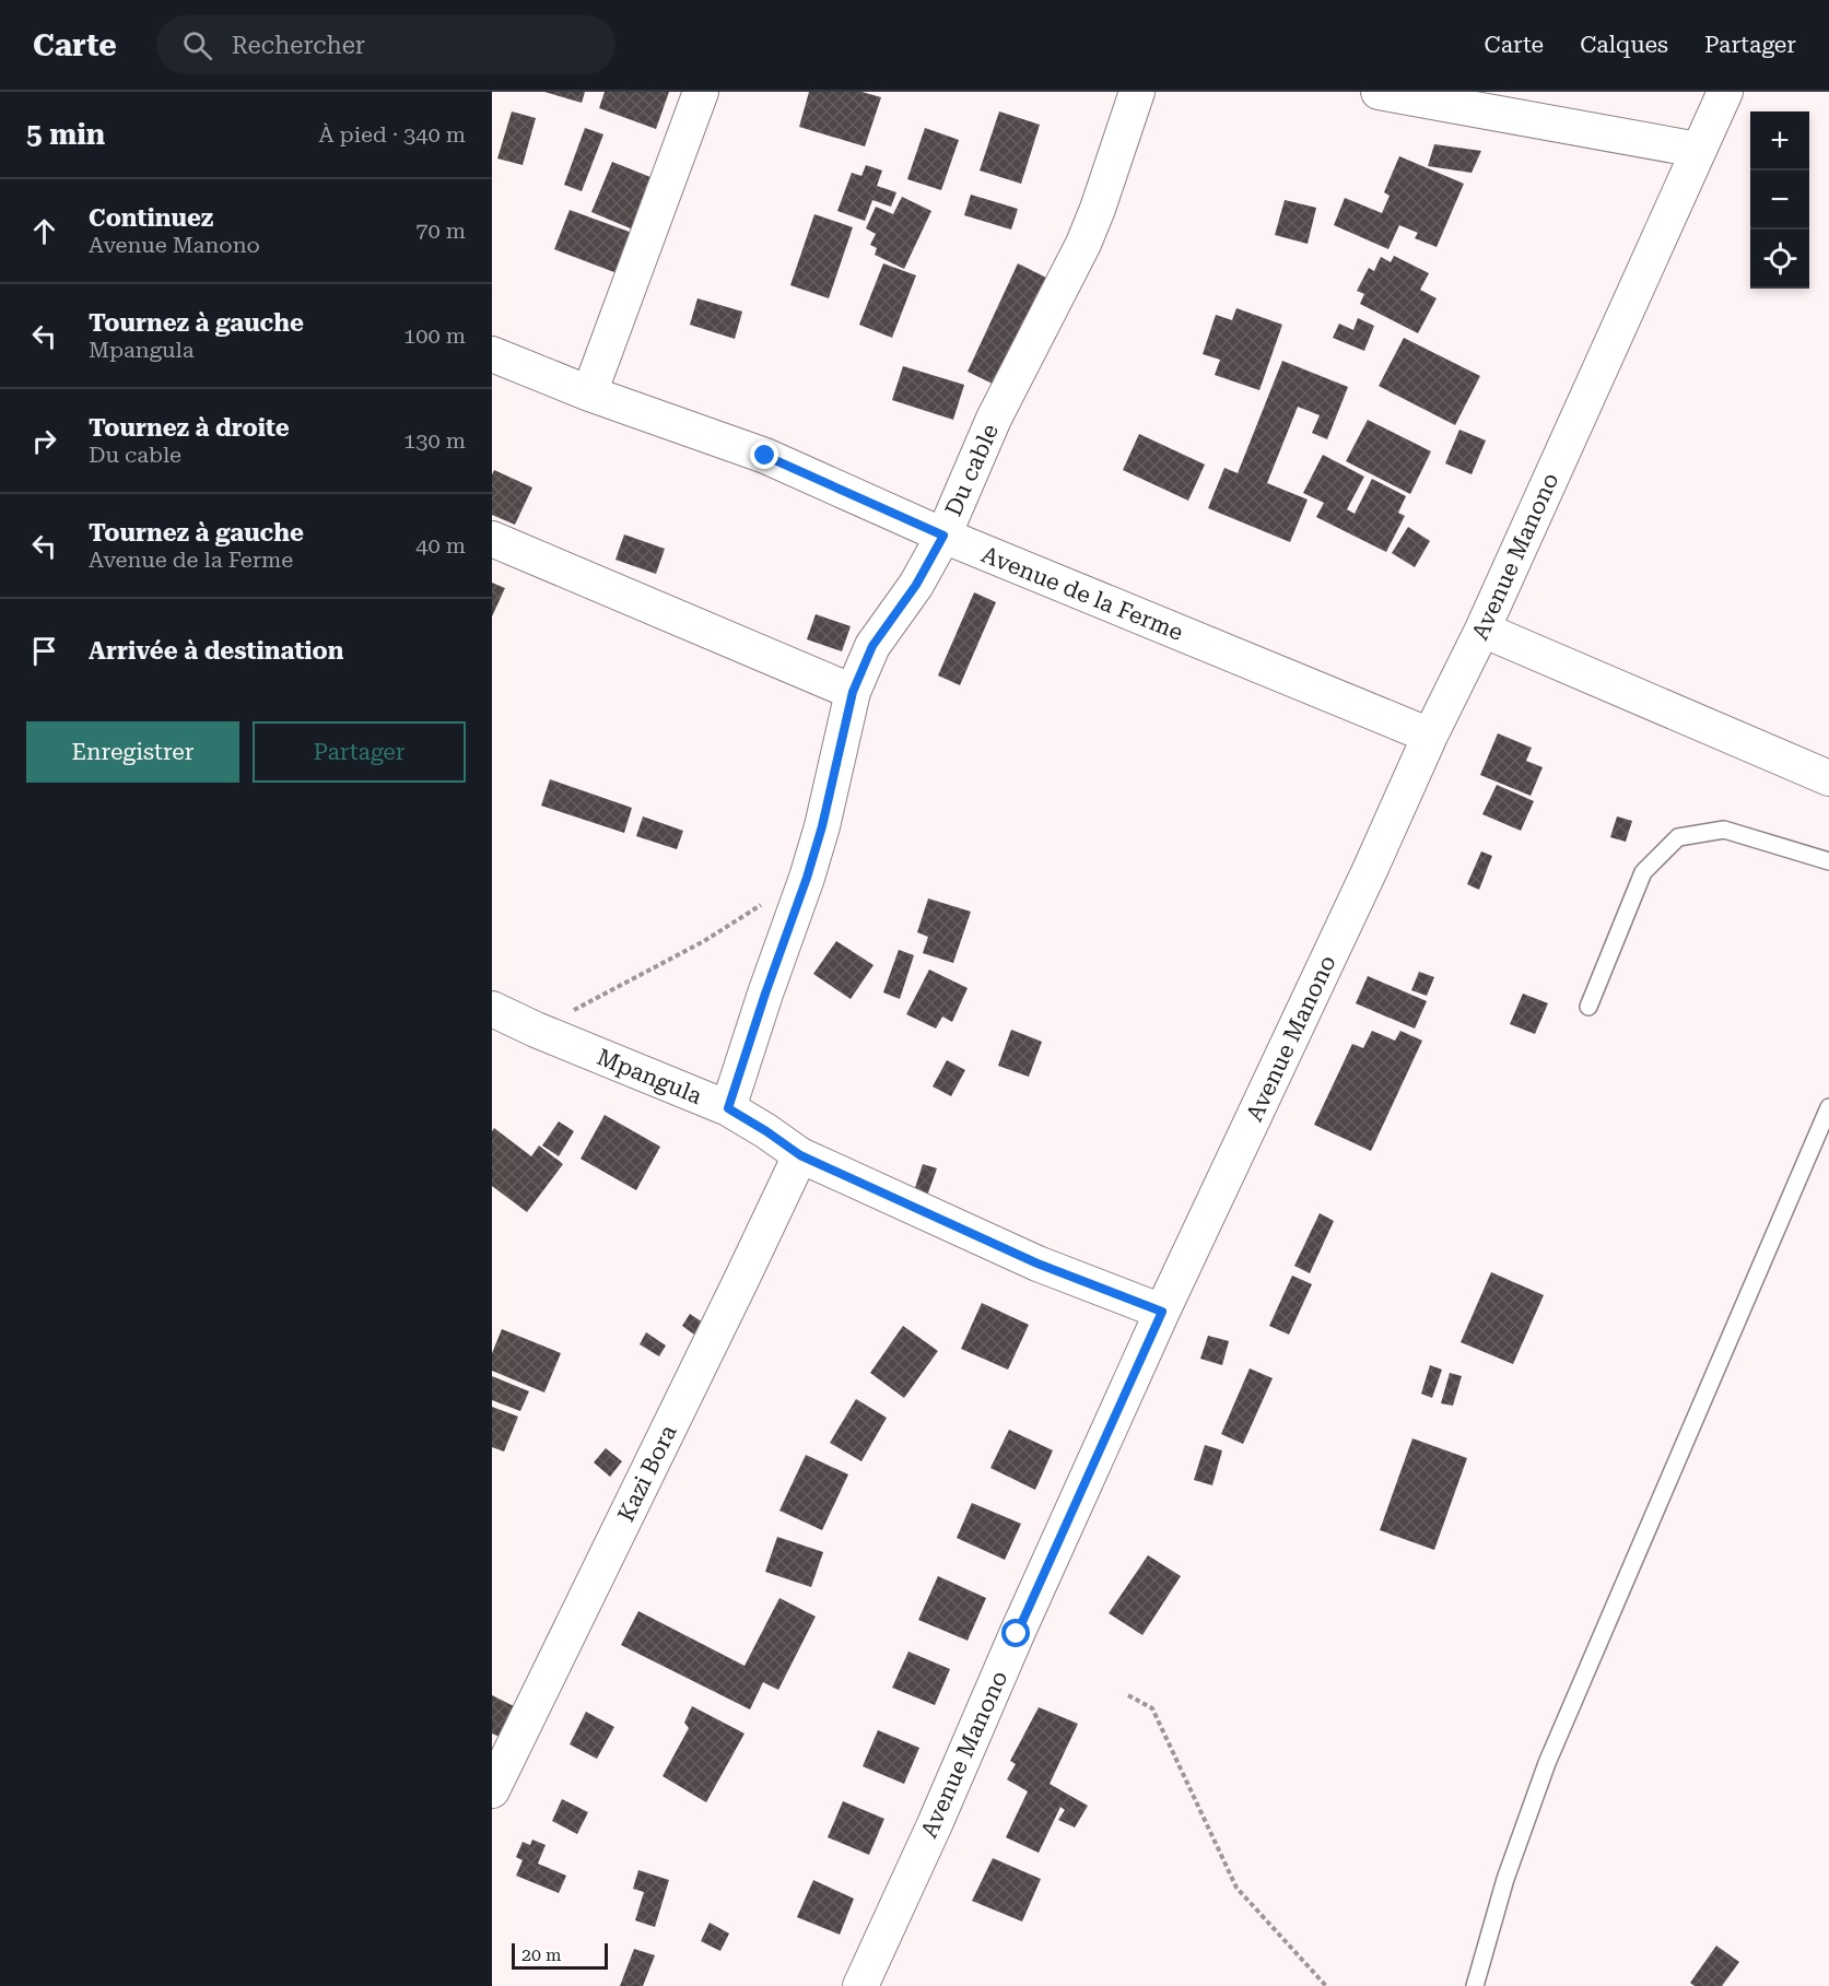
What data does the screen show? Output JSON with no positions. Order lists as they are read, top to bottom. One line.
{"streets":{"street":["Du cable","Avenue Manono","Avenue de la Ferme","Mpangula","Kazi Bora"]},"crossings":[["Du cable","Avenue de la Ferme"],["Du cable","Mpangula"],["Avenue Manono","Avenue de la Ferme"],["Avenue Manono","Mpangula"],["Mpangula","Kazi Bora"]],"scale_bar":"20 m","page":{"header":"Carte","search":"Rechercher","nav":["Carte","Calques","Partager"],"heading":["5 min","À pied · 340 m"],"map_buttons":["+","−"],"list":[["Continuez","Avenue Manono","70 m"],["Tournez à gauche","Mpangula","100 m"],["Tournez à droite","Du cable","130 m"],["Tournez à gauche","Avenue de la Ferme","40 m"],"Arrivée à destination"],"buttons":["Enregistrer","Partager"],"scale":"20 m"}}
